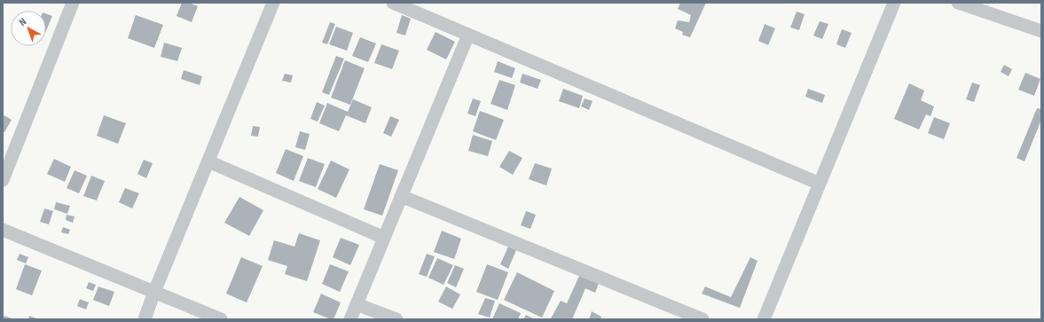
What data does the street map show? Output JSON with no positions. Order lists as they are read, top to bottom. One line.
{"north":"top left"}
